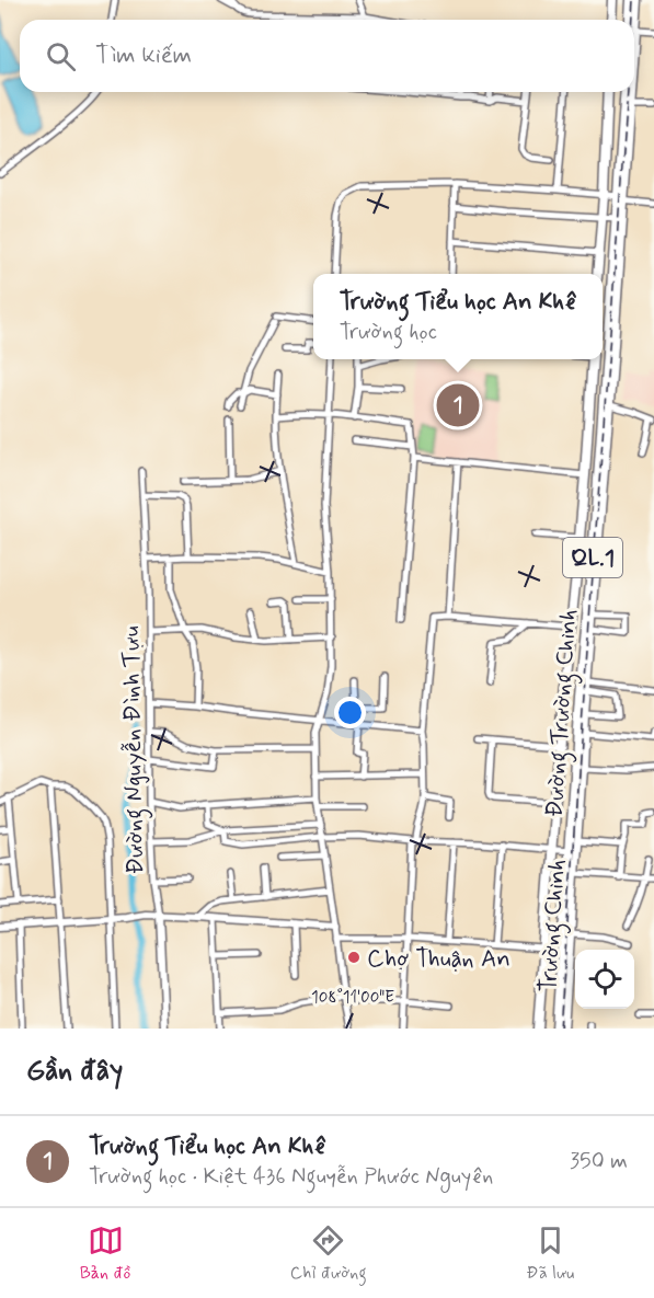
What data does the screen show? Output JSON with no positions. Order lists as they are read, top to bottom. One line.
{"streets":{"highway":["QL.1","Đường Trường Chinh"],"street":["Đường Nguyễn Đình Tựu","Trường Chinh"]},"crossings":[["Đường Trường Chinh","Trường Chinh"]],"places":["Chợ Thuận An"],"page":{"search":"Tìm kiếm","popup":["Trường Tiểu học An Khê","Trường học"],"pins":"1","heading":"Gần đây","list":[{"mark":"1","name":"Trường Tiểu học An Khê","note":"Trường học · Kiệt 436 Nguyễn Phước Nguyên","value":"350 m"}],"nav":["Bản đồ","Chỉ đường","Đã lưu"]},"coordinates":["108°11'00\"E"]}
